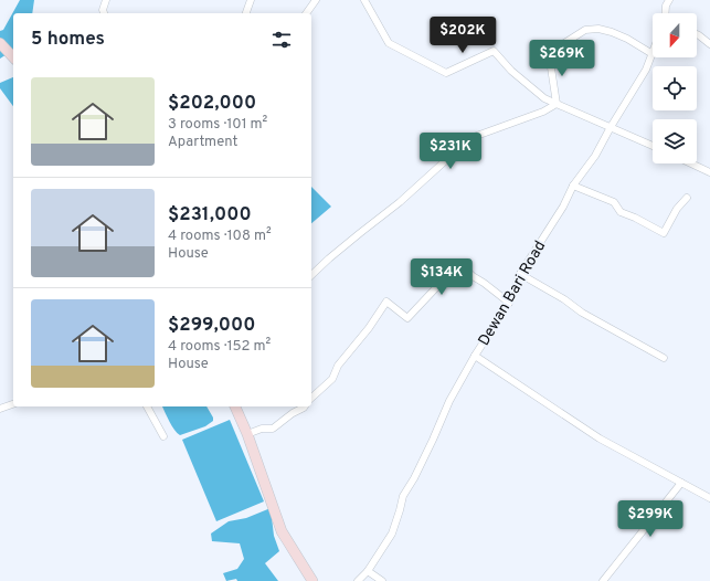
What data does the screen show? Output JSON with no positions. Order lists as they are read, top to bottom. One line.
{"streets":{"street":["Dewan Bari Road"]},"north":"bottom","page":{"heading":"5 homes","price":["$202K","$269K","$231K","$134K","$299K"],"list":[{"name":"$202,000","note":"3 rooms · 101 m² · Apartment"},{"name":"$231,000","note":"4 rooms · 108 m² · House"},{"name":"$299,000","note":"4 rooms · 152 m² · House"}]}}
